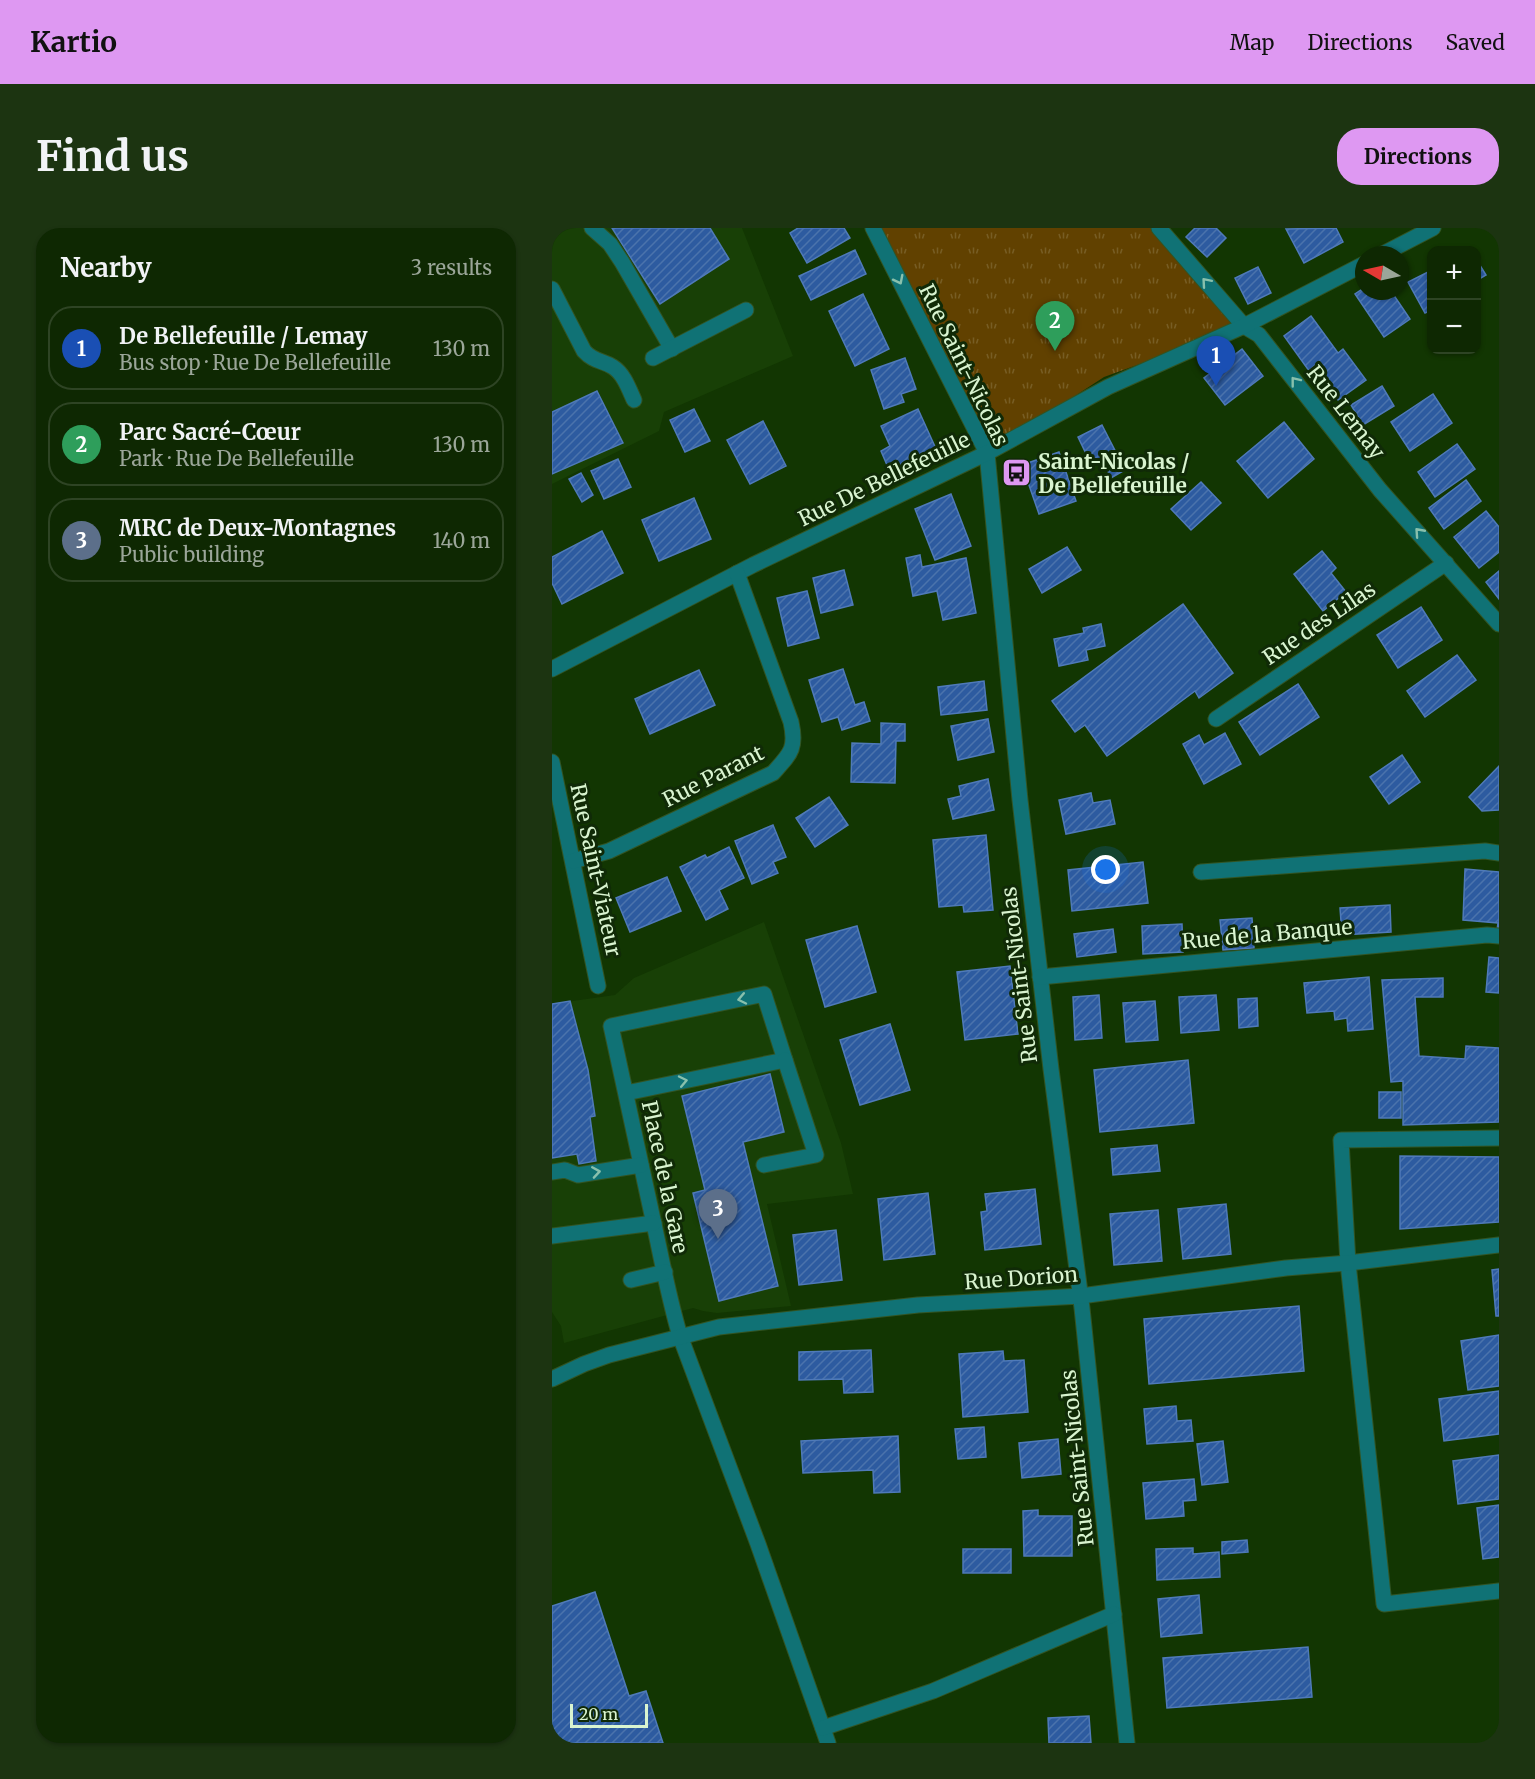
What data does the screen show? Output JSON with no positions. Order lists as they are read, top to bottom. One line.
{"streets":{"street":["Rue Saint-Nicolas","Rue Lemay","Rue De Bellefeuille","Rue des Lilas","Rue Parant","Rue Saint-Viateur","Rue de la Banque","Place de la Gare","Rue Dorion"]},"crossings":[["Rue Saint-Nicolas","Rue De Bellefeuille"],["Rue Saint-Nicolas","Rue de la Banque"],["Rue Saint-Nicolas","Rue Dorion"],["Rue Lemay","Rue De Bellefeuille"],["Rue Lemay","Rue des Lilas"],["Rue De Bellefeuille","Rue Parant"],["Rue Parant","Rue Saint-Viateur"],["Place de la Gare","Rue Dorion"]],"one_way":["Rue Lemay"],"places":{"bus stop":["Saint-Nicolas / De Bellefeuille"]},"scale_bar":"20 m","north":"left","page":{"header":"Kartio","nav":["Map","Directions","Saved"],"buttons":"Directions","title":"Find us","heading":["Nearby","3 results"],"map_buttons":["+","−"],"pins":["2","1","3"],"list":[{"mark":"1","name":"De Bellefeuille / Lemay","note":"Bus stop · Rue De Bellefeuille","value":"130 m"},{"mark":"2","name":"Parc Sacré-Cœur","note":"Park · Rue De Bellefeuille","value":"130 m"},{"mark":"3","name":"MRC de Deux-Montagnes","note":"Public building","value":"140 m"}],"scale":"20 m"}}
